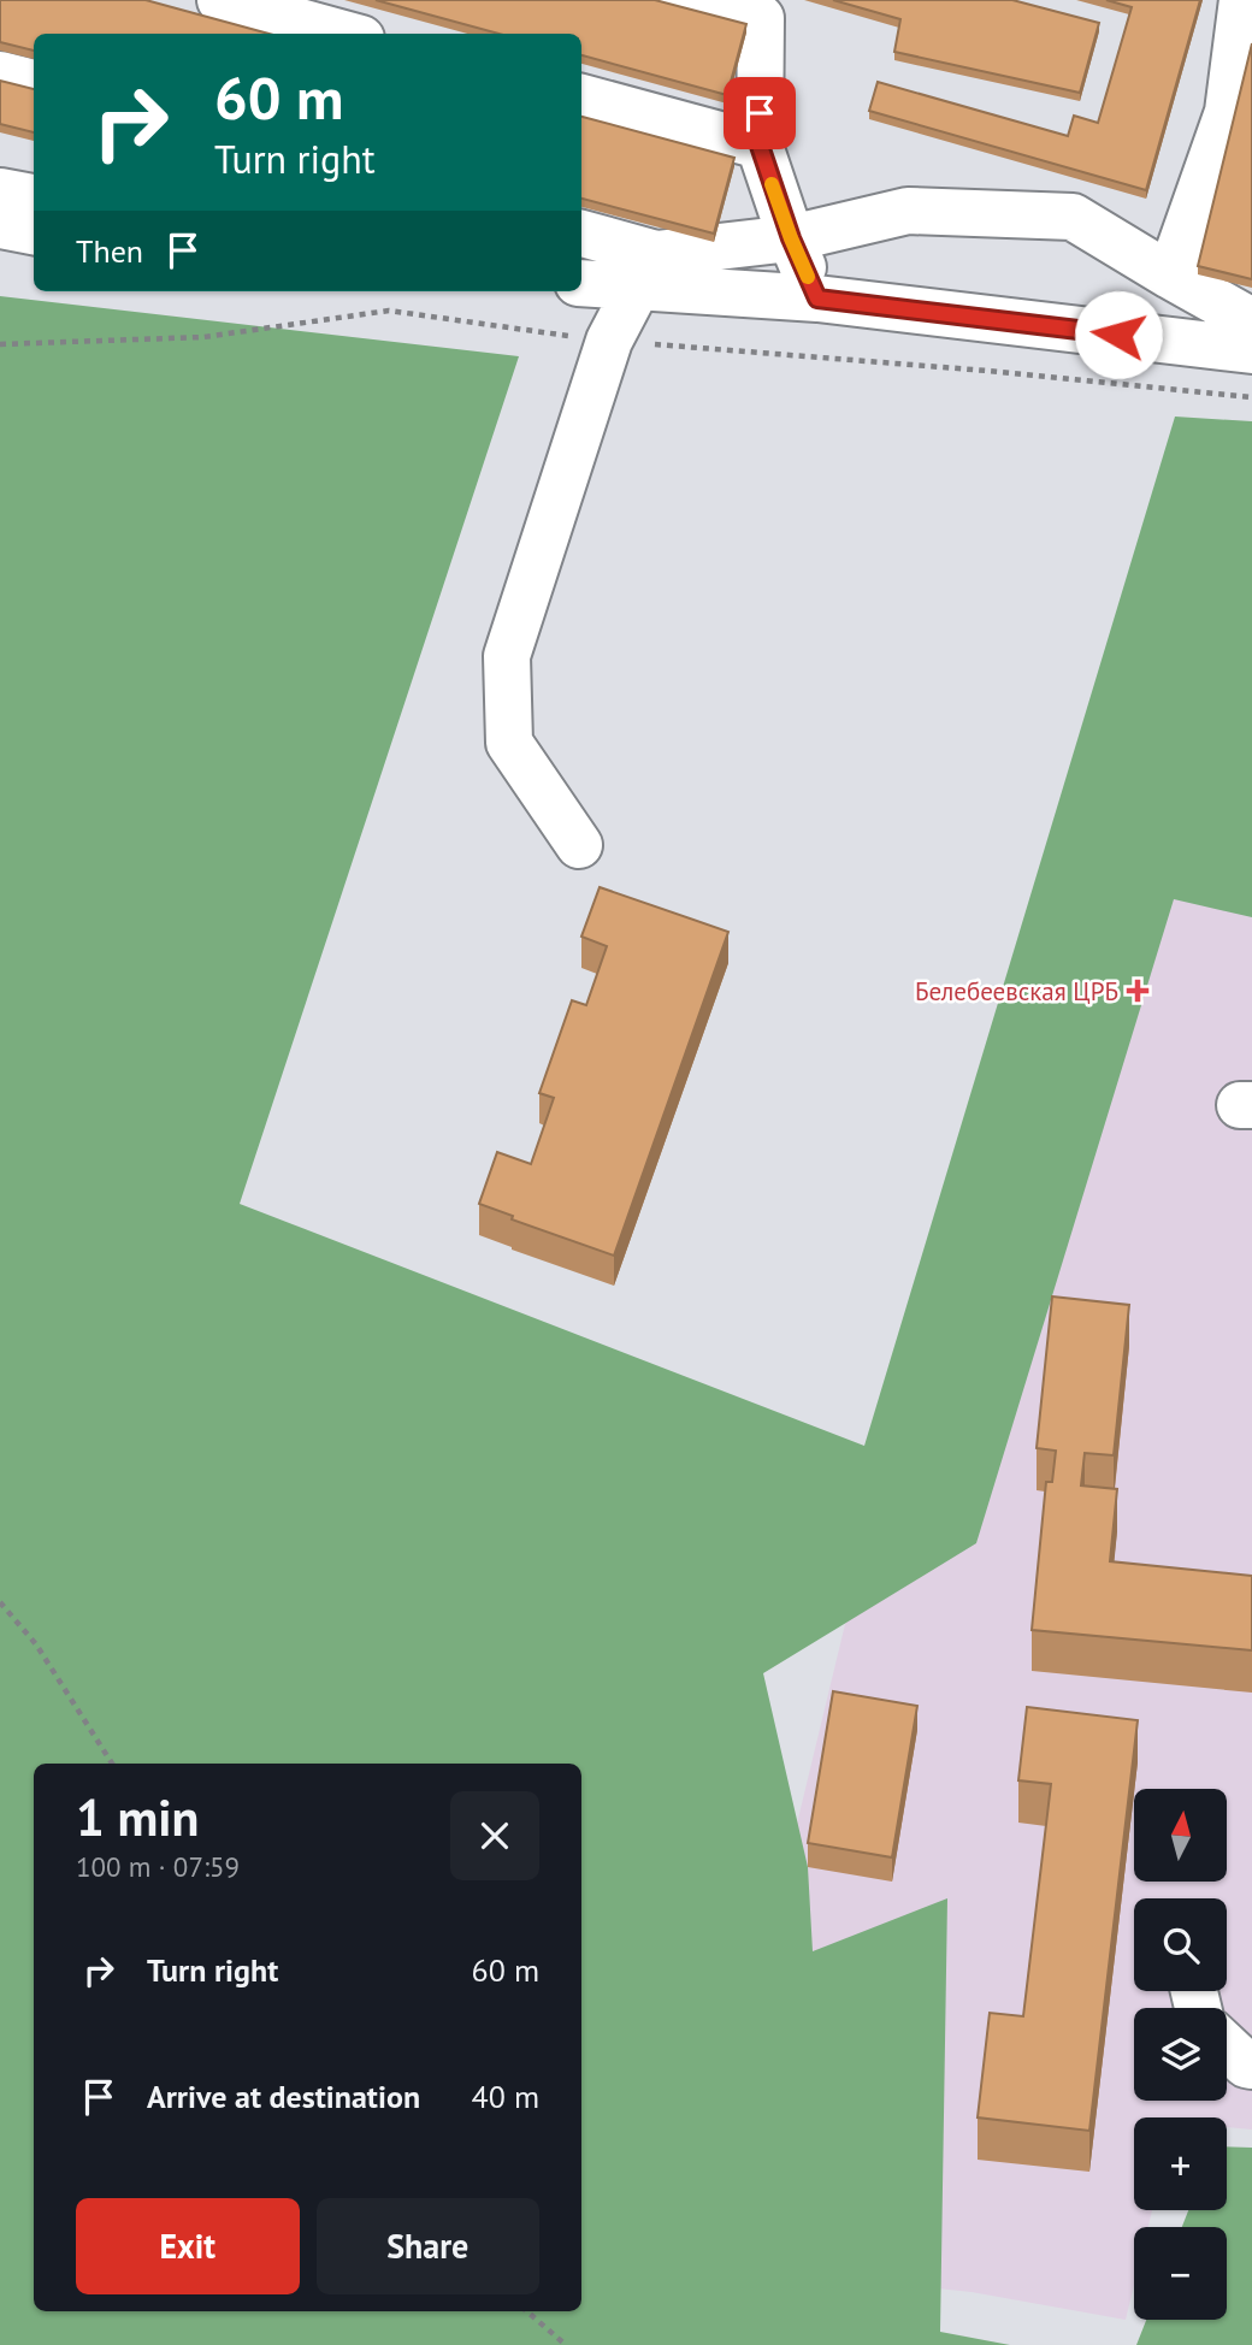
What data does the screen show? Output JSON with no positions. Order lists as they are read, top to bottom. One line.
{"places":{"health":["Белебеевская ЦРБ"]},"north":"top","page":{"turn":["60 m","Turn right"],"then":"Then","heading":["1 min","100 m · 07:59"],"map_buttons":["+","−"],"list":[{"name":"Turn right","value":"60 m"},{"name":"Arrive at destination","value":"40 m"}],"buttons":["Exit","Share"]}}
